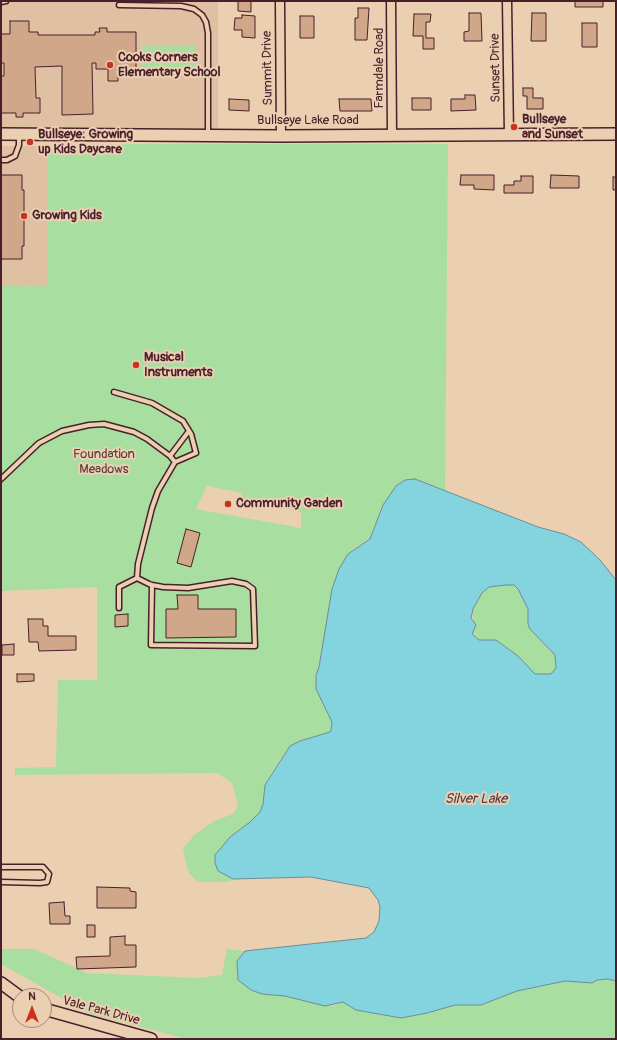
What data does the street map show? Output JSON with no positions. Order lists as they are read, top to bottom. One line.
{"streets":{"street":["Summit Drive","Farmdale Road","Sunset Drive","Bullseye Lake Road","Vale Park Drive"]},"crossings":[["Summit Drive","Bullseye Lake Road"],["Farmdale Road","Bullseye Lake Road"],["Sunset Drive","Bullseye Lake Road"]],"water":["Silver Lake"],"parks":["Foundation Meadows"],"places":["Cooks Corners Elementary School","Bullseye and Sunset","Bullseye: Growing up Kids Daycare","Growing Kids","Musical Instruments","Community Garden"],"north":"top"}
